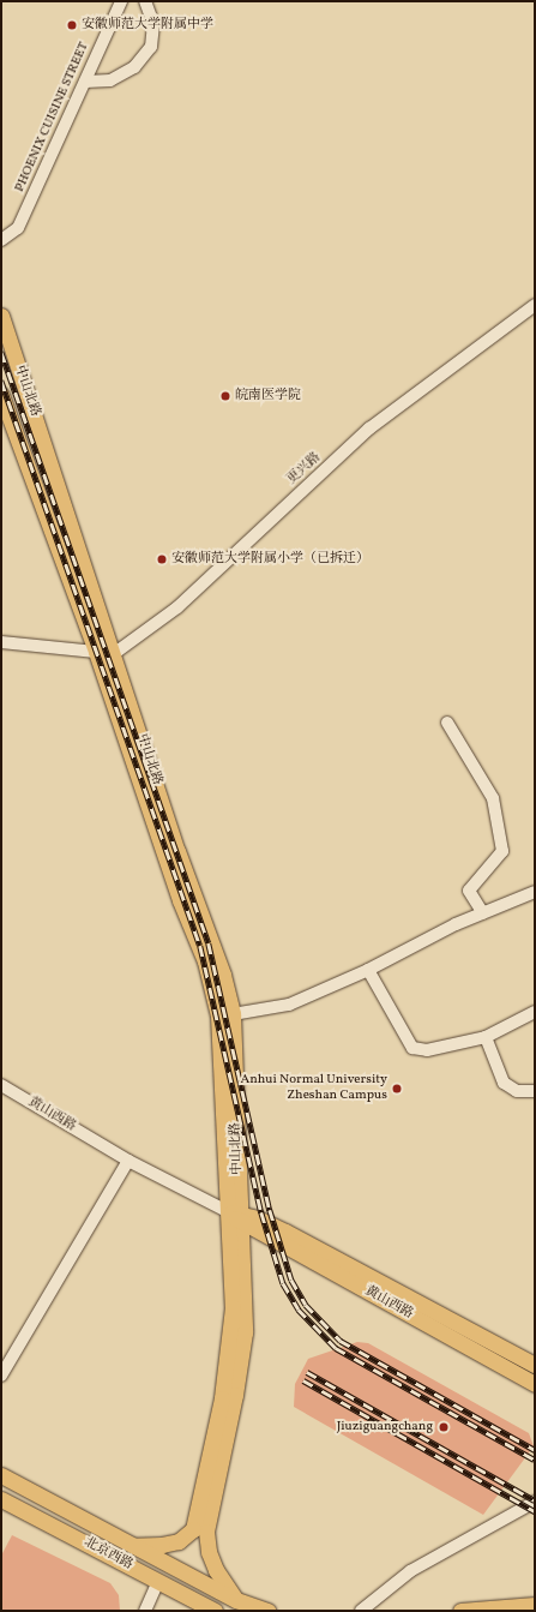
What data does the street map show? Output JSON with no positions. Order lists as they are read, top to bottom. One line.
{"streets":{"main road":["中山北路","黄山西路","北京西路"],"street":["PHOENIX CUISINE STREET","更兴路"]},"crossings":[["中山北路","更兴路"],["中山北路","黄山西路"],["中山北路","北京西路"]],"places":["安徽师范大学附属中学","皖南医学院","安徽师范大学附属小学（已拆迁）","Anhui Normal University Zheshan Campus","Jiuziguangchang"]}
